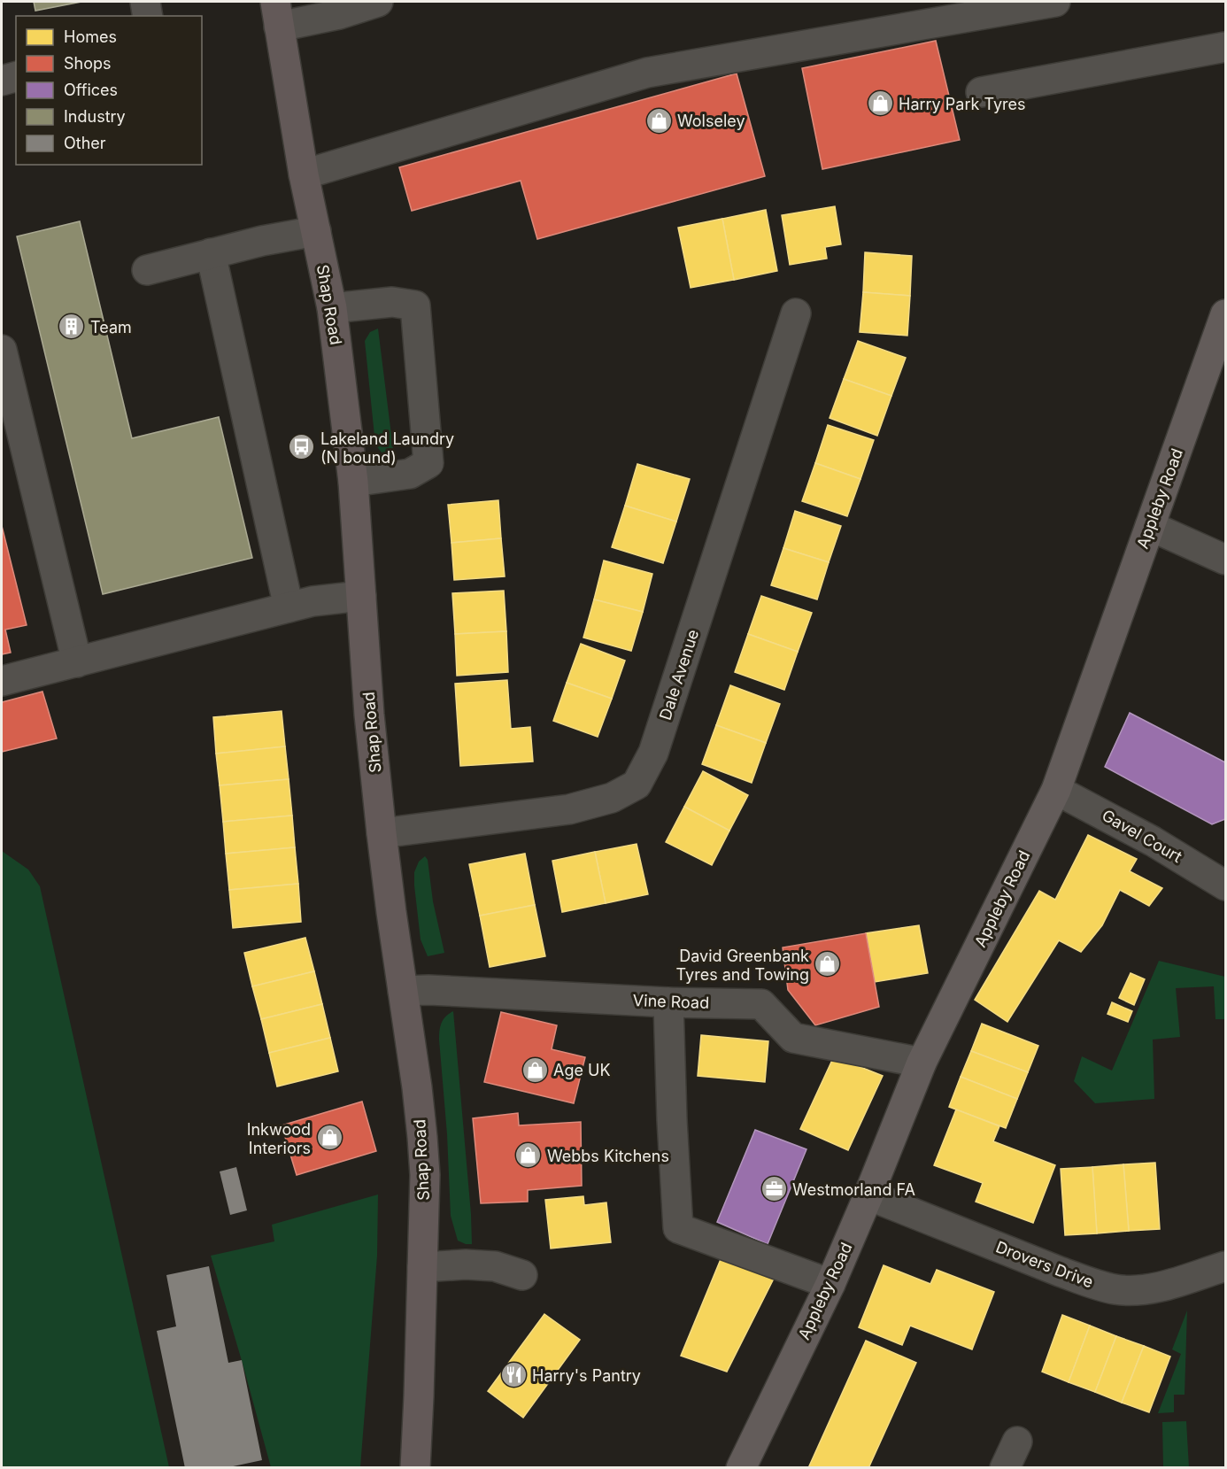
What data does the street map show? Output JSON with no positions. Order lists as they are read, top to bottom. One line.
{"streets":{"highway":["Shap Road"],"main road":["Appleby Road"],"street":["Dale Avenue","Gavel Court","Vine Road","Drovers Drive"]},"crossings":[["Shap Road","Dale Avenue"],["Shap Road","Vine Road"],["Appleby Road","Gavel Court"],["Appleby Road","Vine Road"],["Appleby Road","Drovers Drive"]],"places":{"shop":["Harry Park Tyres","Wolseley","David Greenbank Tyres and Towing","Age UK","Inkwood Interiors","Webbs Kitchens"],"building":["Team"],"bus stop":["Lakeland Laundry (N bound)"],"office":["Westmorland FA"],"restaurant":["Harry's Pantry"]},"legend":["Homes","Shops","Offices","Industry","Other"]}
